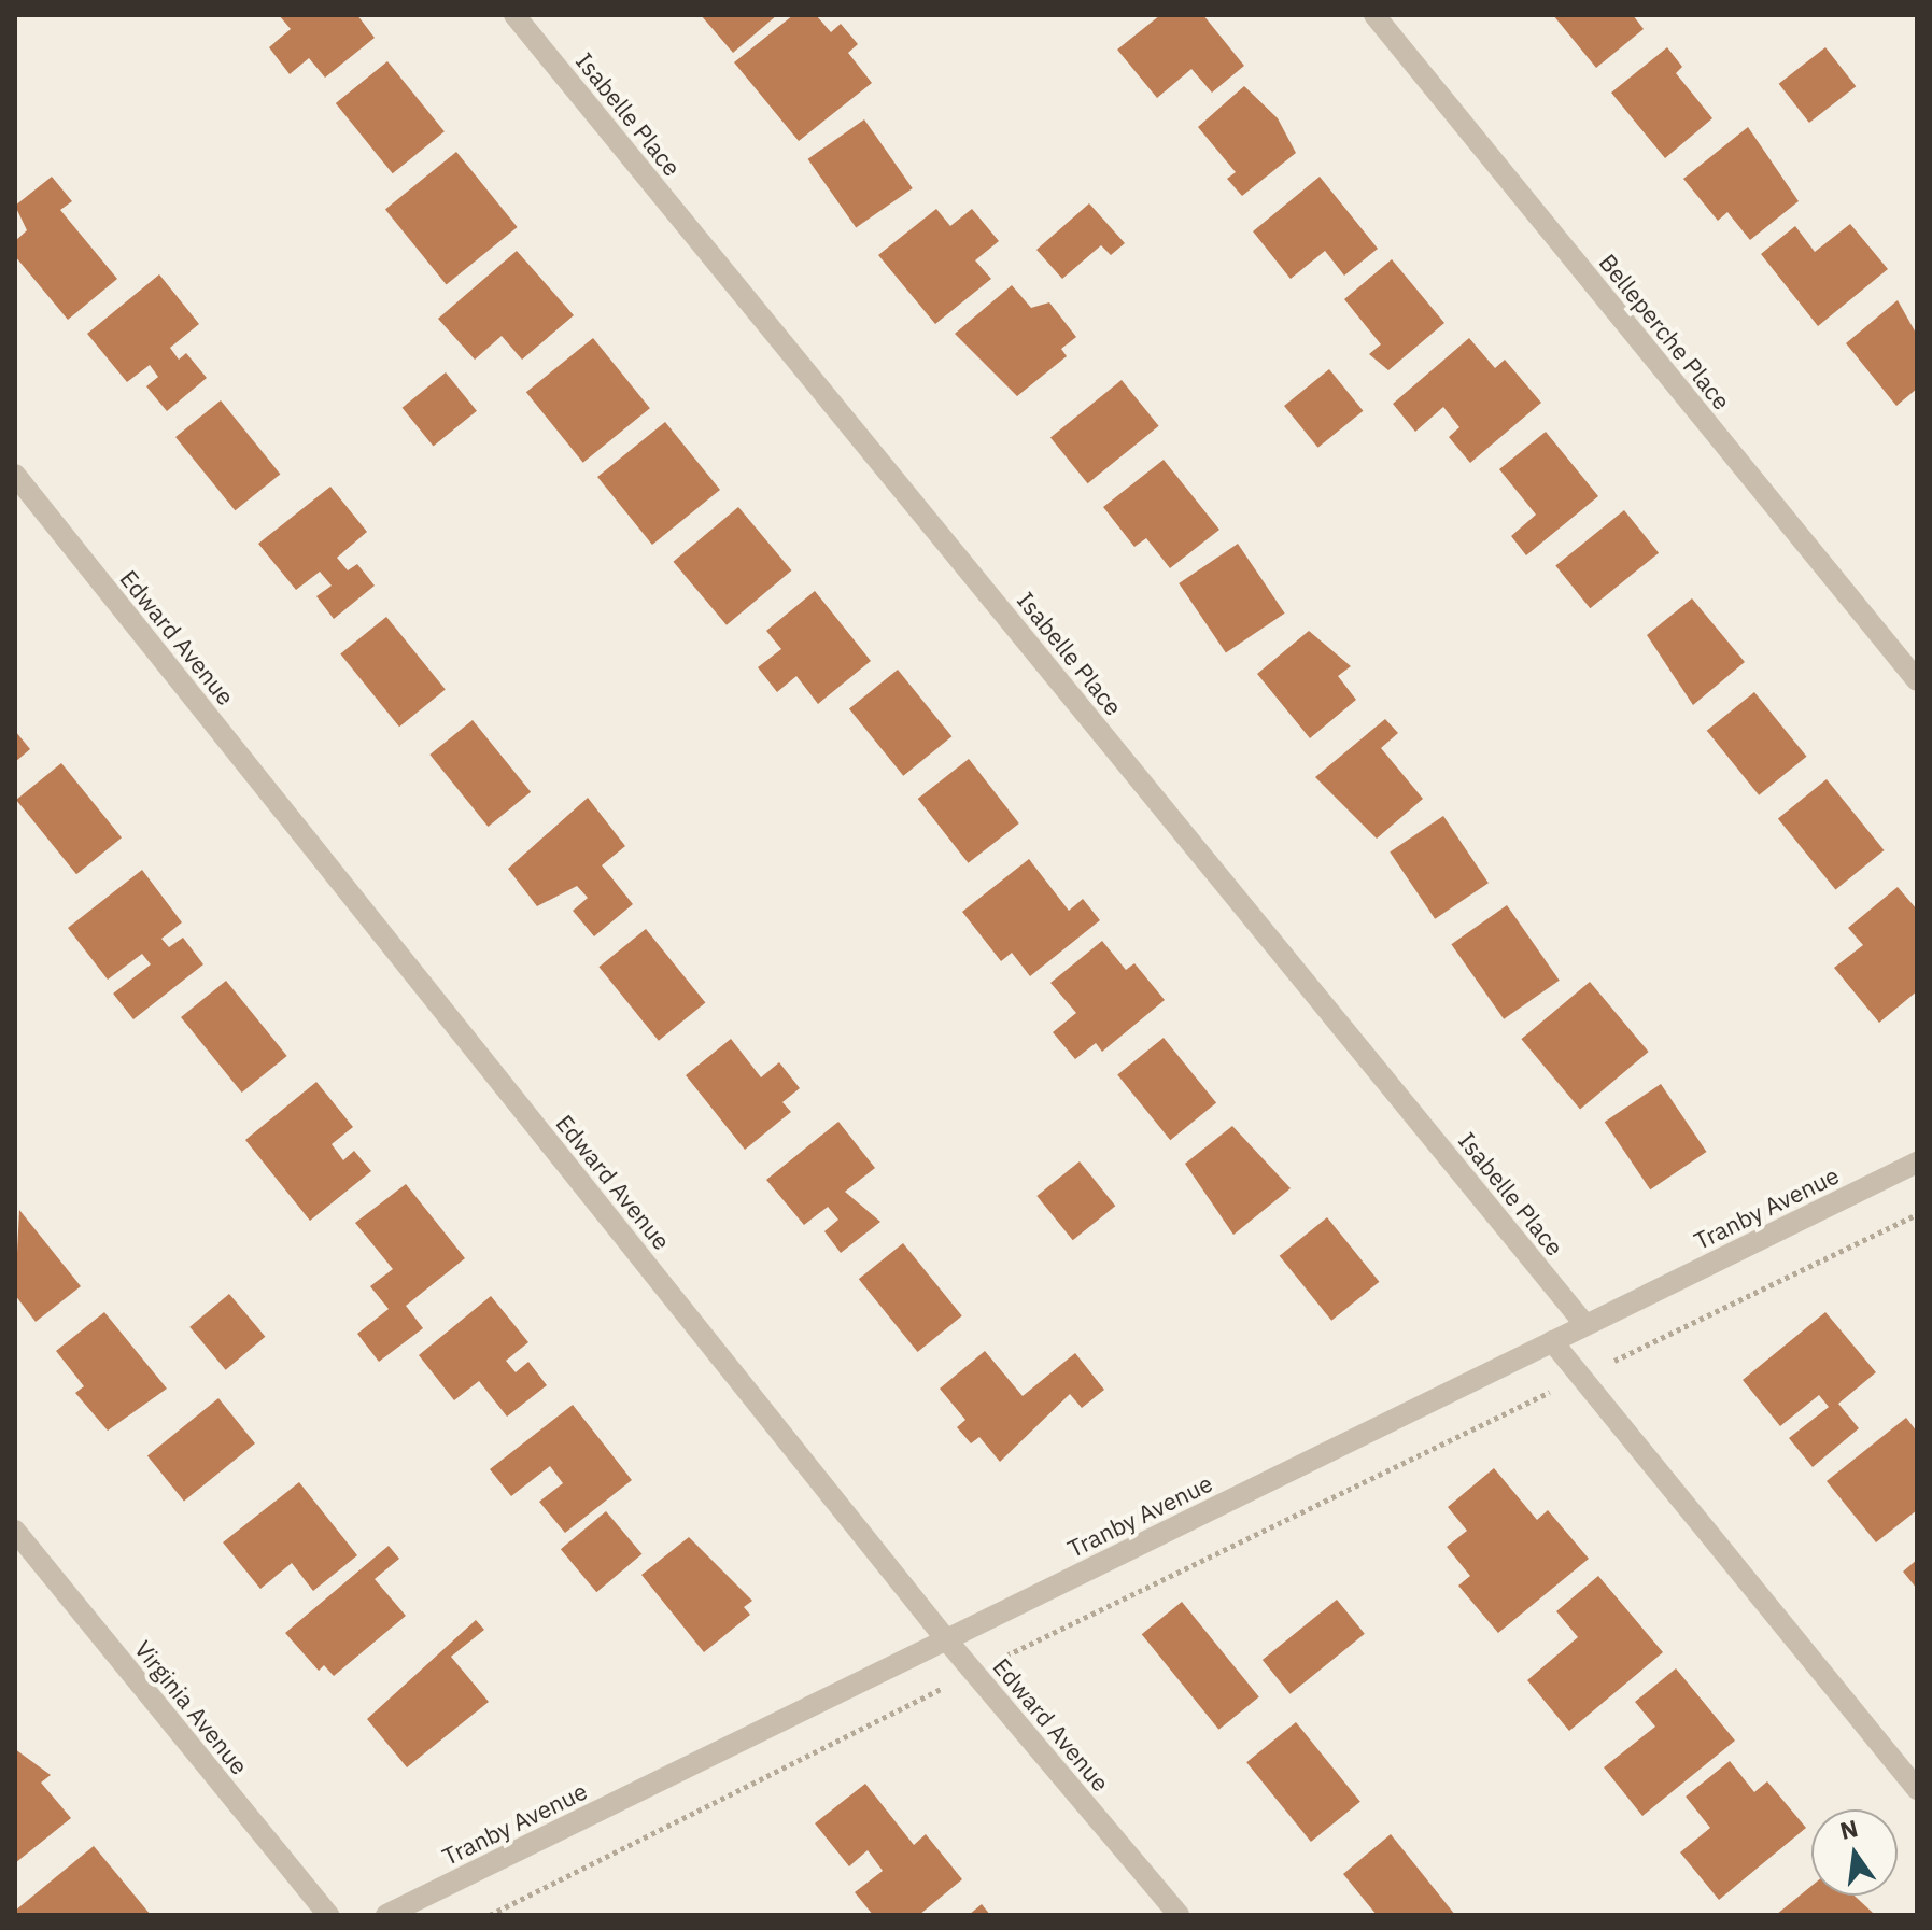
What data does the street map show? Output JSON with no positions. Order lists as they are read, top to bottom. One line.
{"streets":{"street":["Isabelle Place","Belleperche Place","Edward Avenue","Tranby Avenue","Virginia Avenue"]},"crossings":[["Isabelle Place","Tranby Avenue"],["Edward Avenue","Tranby Avenue"]],"north":"top"}
